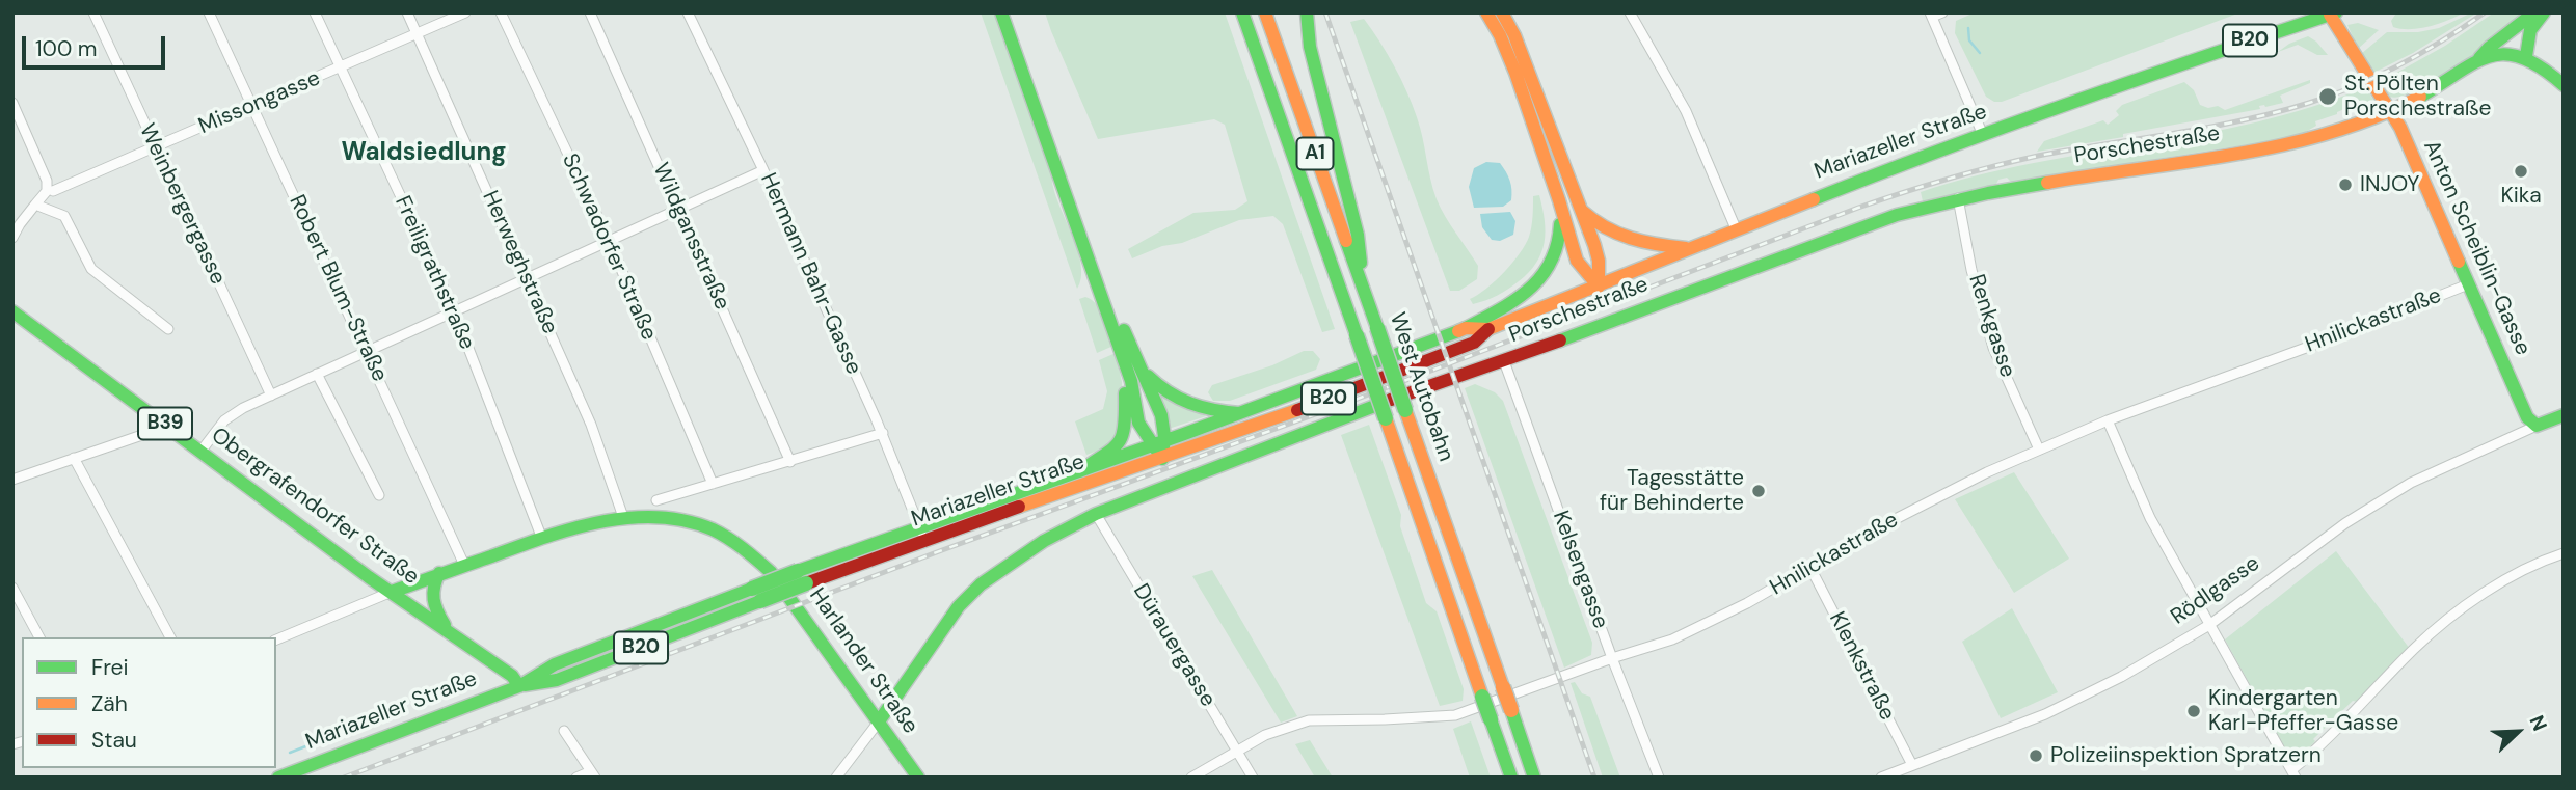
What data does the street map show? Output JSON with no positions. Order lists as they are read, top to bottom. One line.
{"streets":{"main road":["B20","Mariazeller Straße","Porschestraße","A1","Anton Scheiblin-Gasse","West Autobahn","B39","Obergrafendorfer Straße","Rödlgasse","Harlander Straße"],"street":["Missongasse","Weinbergergasse","Wildgansstraße","Schwadorfer Straße","Herweghstraße","Freiligrathstraße","Hermann Bahr-Gasse","Robert Blum-Straße","Hnilickastraße","Renkgasse","Kelsengasse","Dürauergasse","Klenkstraße"]},"crossings":[["Missongasse","Weinbergergasse"],["Missongasse","Herweghstraße"],["Missongasse","Freiligrathstraße"],["Missongasse","Robert Blum-Straße"],["Mariazeller Straße","Anton Scheiblin-Gasse"],["Mariazeller Straße","Hermann Bahr-Gasse"],["Mariazeller Straße","Obergrafendorfer Straße"],["Porschestraße","Anton Scheiblin-Gasse"],["Porschestraße","Renkgasse"],["Porschestraße","Kelsengasse"],["Porschestraße","Dürauergasse"],["Porschestraße","Harlander Straße"],["Anton Scheiblin-Gasse","Hnilickastraße"],["Anton Scheiblin-Gasse","Rödlgasse"],["Herweghstraße","Harlander Straße"],["Freiligrathstraße","Harlander Straße"],["Robert Blum-Straße","Harlander Straße"],["Hnilickastraße","Renkgasse"],["Hnilickastraße","Kelsengasse"],["Hnilickastraße","Dürauergasse"],["Hnilickastraße","Klenkstraße"],["Obergrafendorfer Straße","Harlander Straße"],["Rödlgasse","Klenkstraße"]],"districts":["Waldsiedlung"],"places":["St. Pölten Porschestraße","Kika","INJOY","Tagesstätte für Behinderte","Kindergarten Karl-Pfeffer-Gasse","Polizeiinspektion Spratzern"],"legend":["Frei","Zäh","Stau"],"scale_bar":"100 m","north":"top right"}
